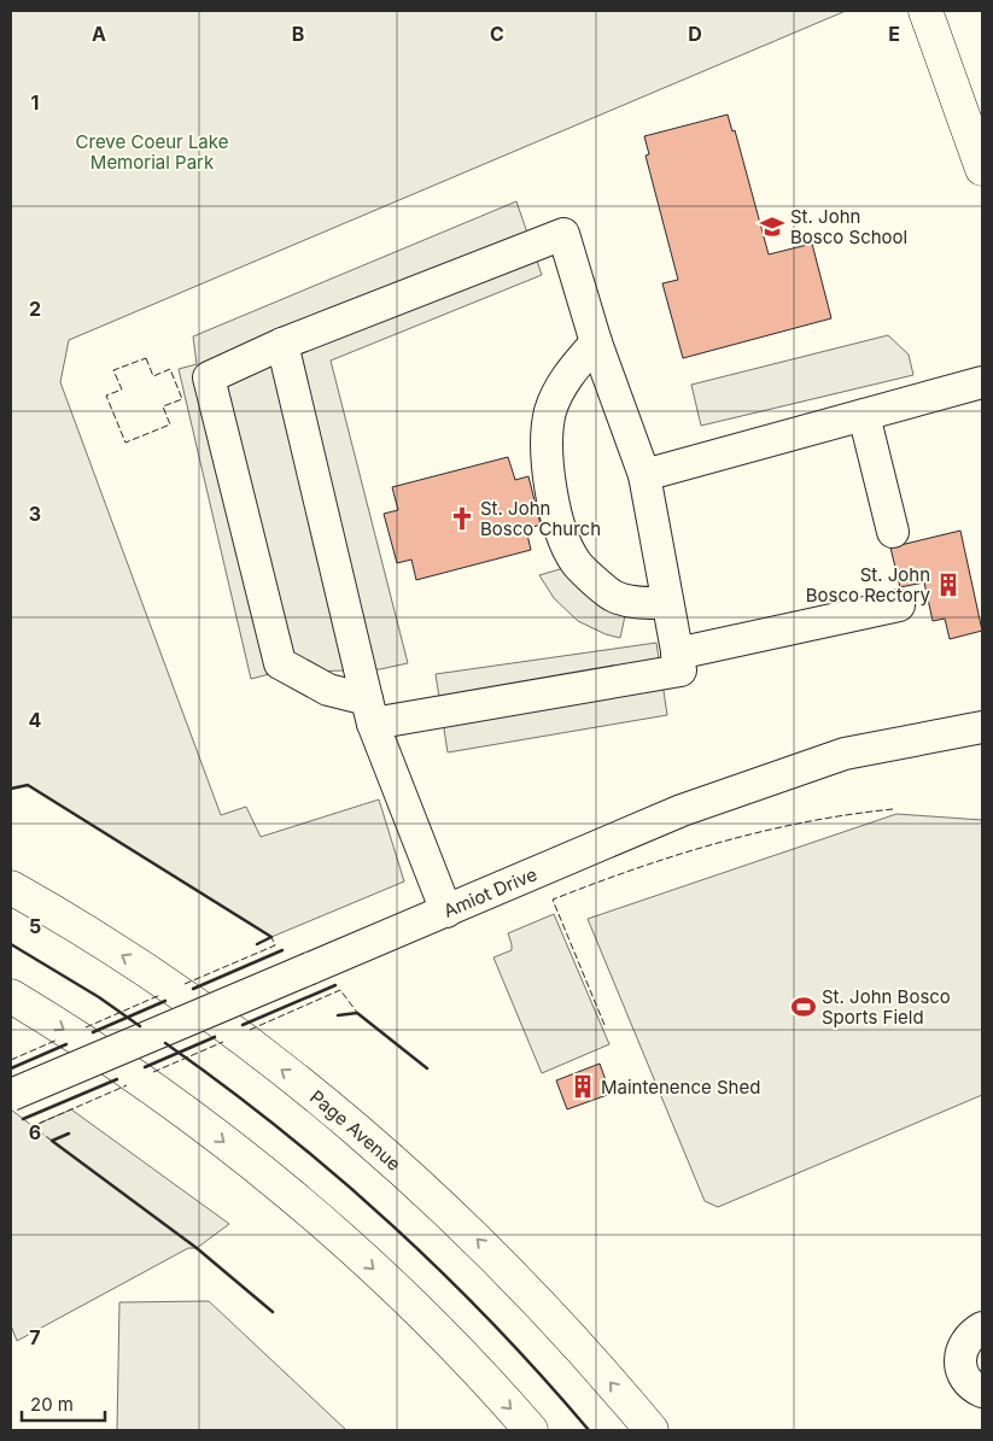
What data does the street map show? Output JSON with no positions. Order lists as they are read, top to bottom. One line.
{"streets":{"main road":["Page Avenue"],"street":["Amiot Drive"]},"parks":["Creve Coeur Lake Memorial Park"],"places":{"school or university":["St. John Bosco School"],"church":["St. John Bosco Church"],"building":["St. John Bosco Rectory","Maintenence Shed"],"sports":["St. John Bosco Sports Field"]},"scale_bar":"20 m","grid":{"columns":["A","B","C","D","E"],"rows":["1","2","3","4","5","6","7"]}}
